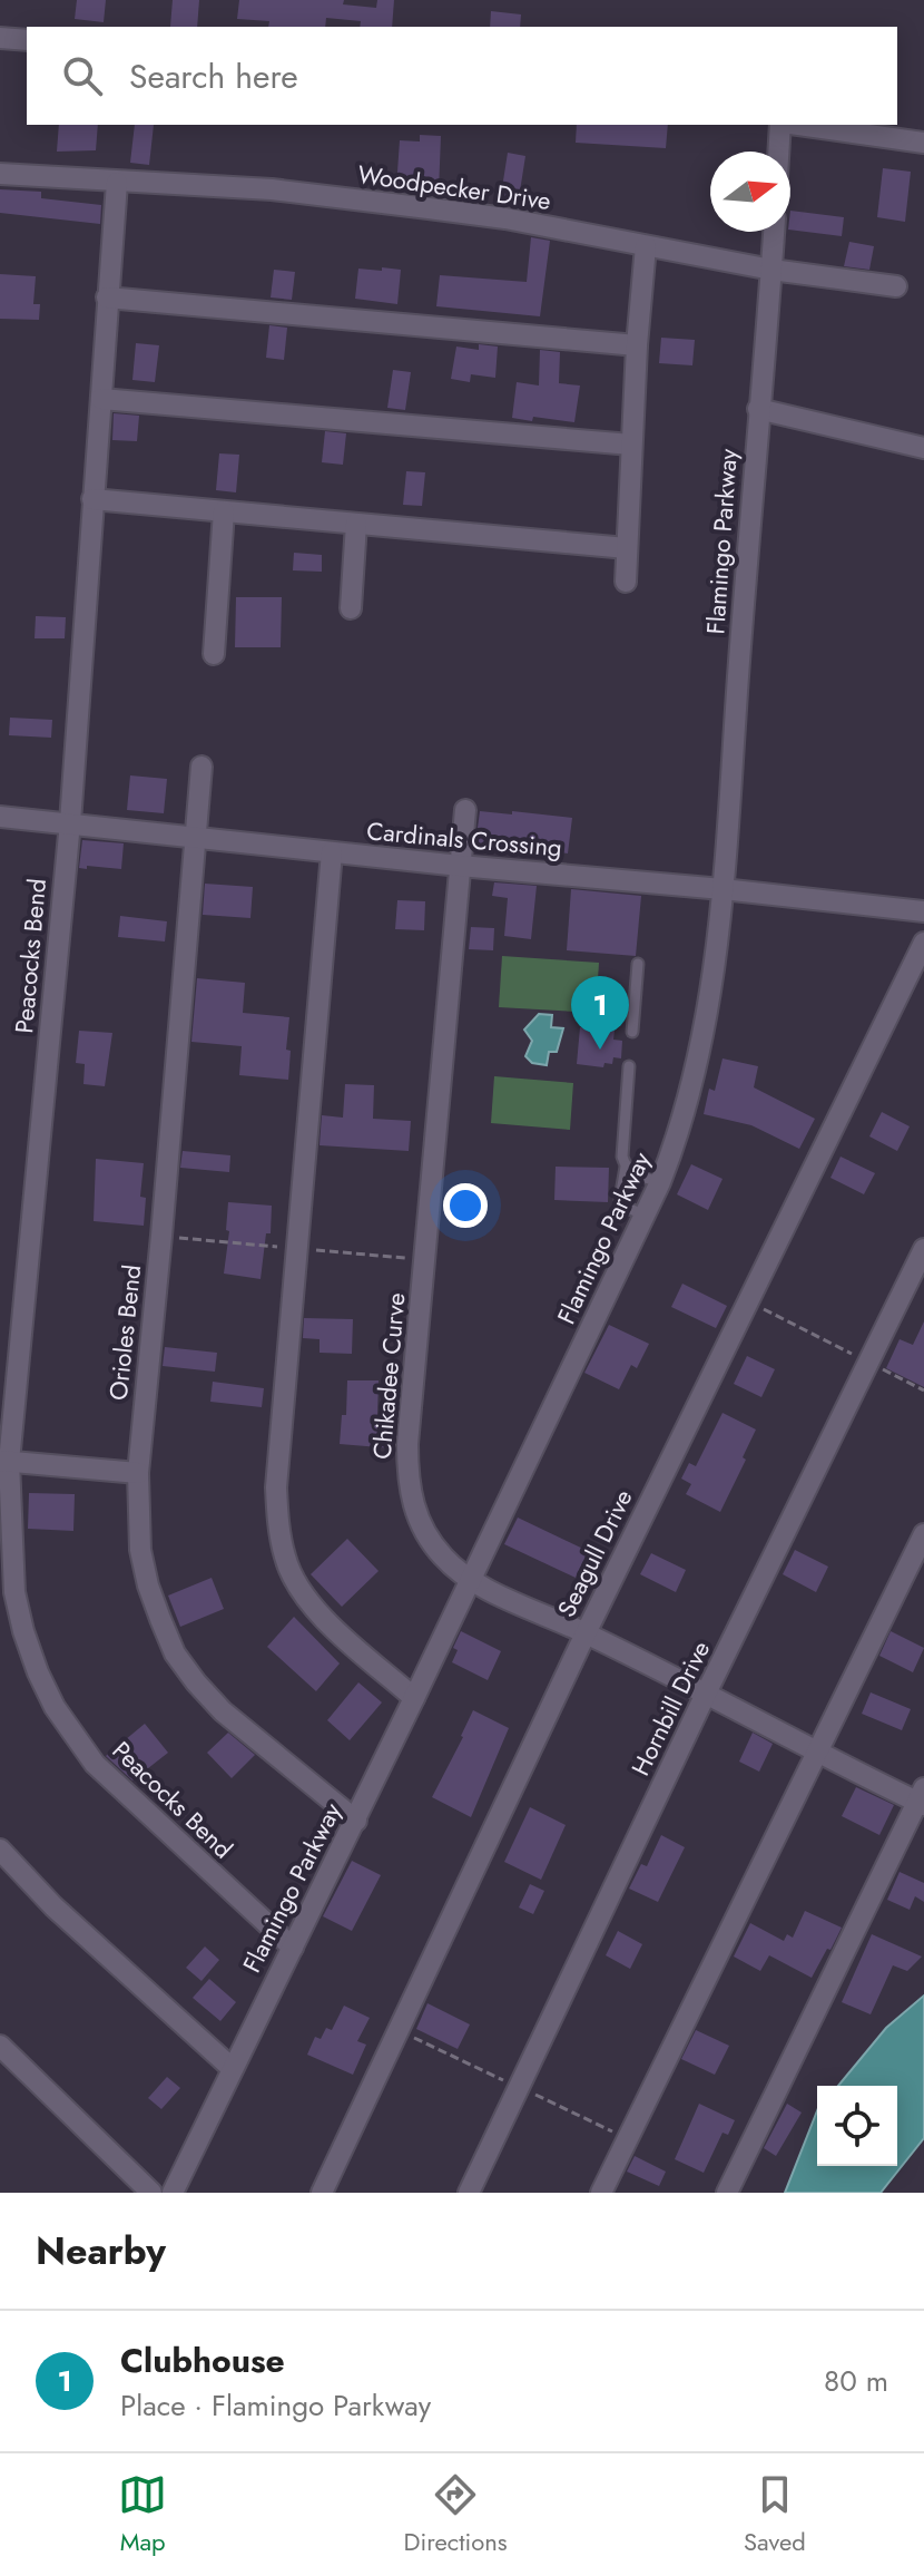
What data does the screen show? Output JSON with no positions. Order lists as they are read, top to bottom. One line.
{"streets":{"street":["Woodpecker Drive","Flamingo Parkway","Cardinals Crossing","Peacocks Bend","Orioles Bend","Chikadee Curve","Seagull Drive","Hornbill Drive"]},"crossings":[["Woodpecker Drive","Flamingo Parkway"],["Woodpecker Drive","Peacocks Bend"],["Flamingo Parkway","Cardinals Crossing"],["Flamingo Parkway","Peacocks Bend"],["Flamingo Parkway","Orioles Bend"],["Flamingo Parkway","Chikadee Curve"],["Cardinals Crossing","Peacocks Bend"],["Cardinals Crossing","Orioles Bend"],["Cardinals Crossing","Chikadee Curve"],["Chikadee Curve","Seagull Drive"],["Chikadee Curve","Hornbill Drive"]],"north":"right","page":{"search":"Search here","pins":"1","heading":"Nearby","list":[{"mark":"1","name":"Clubhouse","note":"Place · Flamingo Parkway","value":"80 m"}],"nav":["Map","Directions","Saved"]}}
